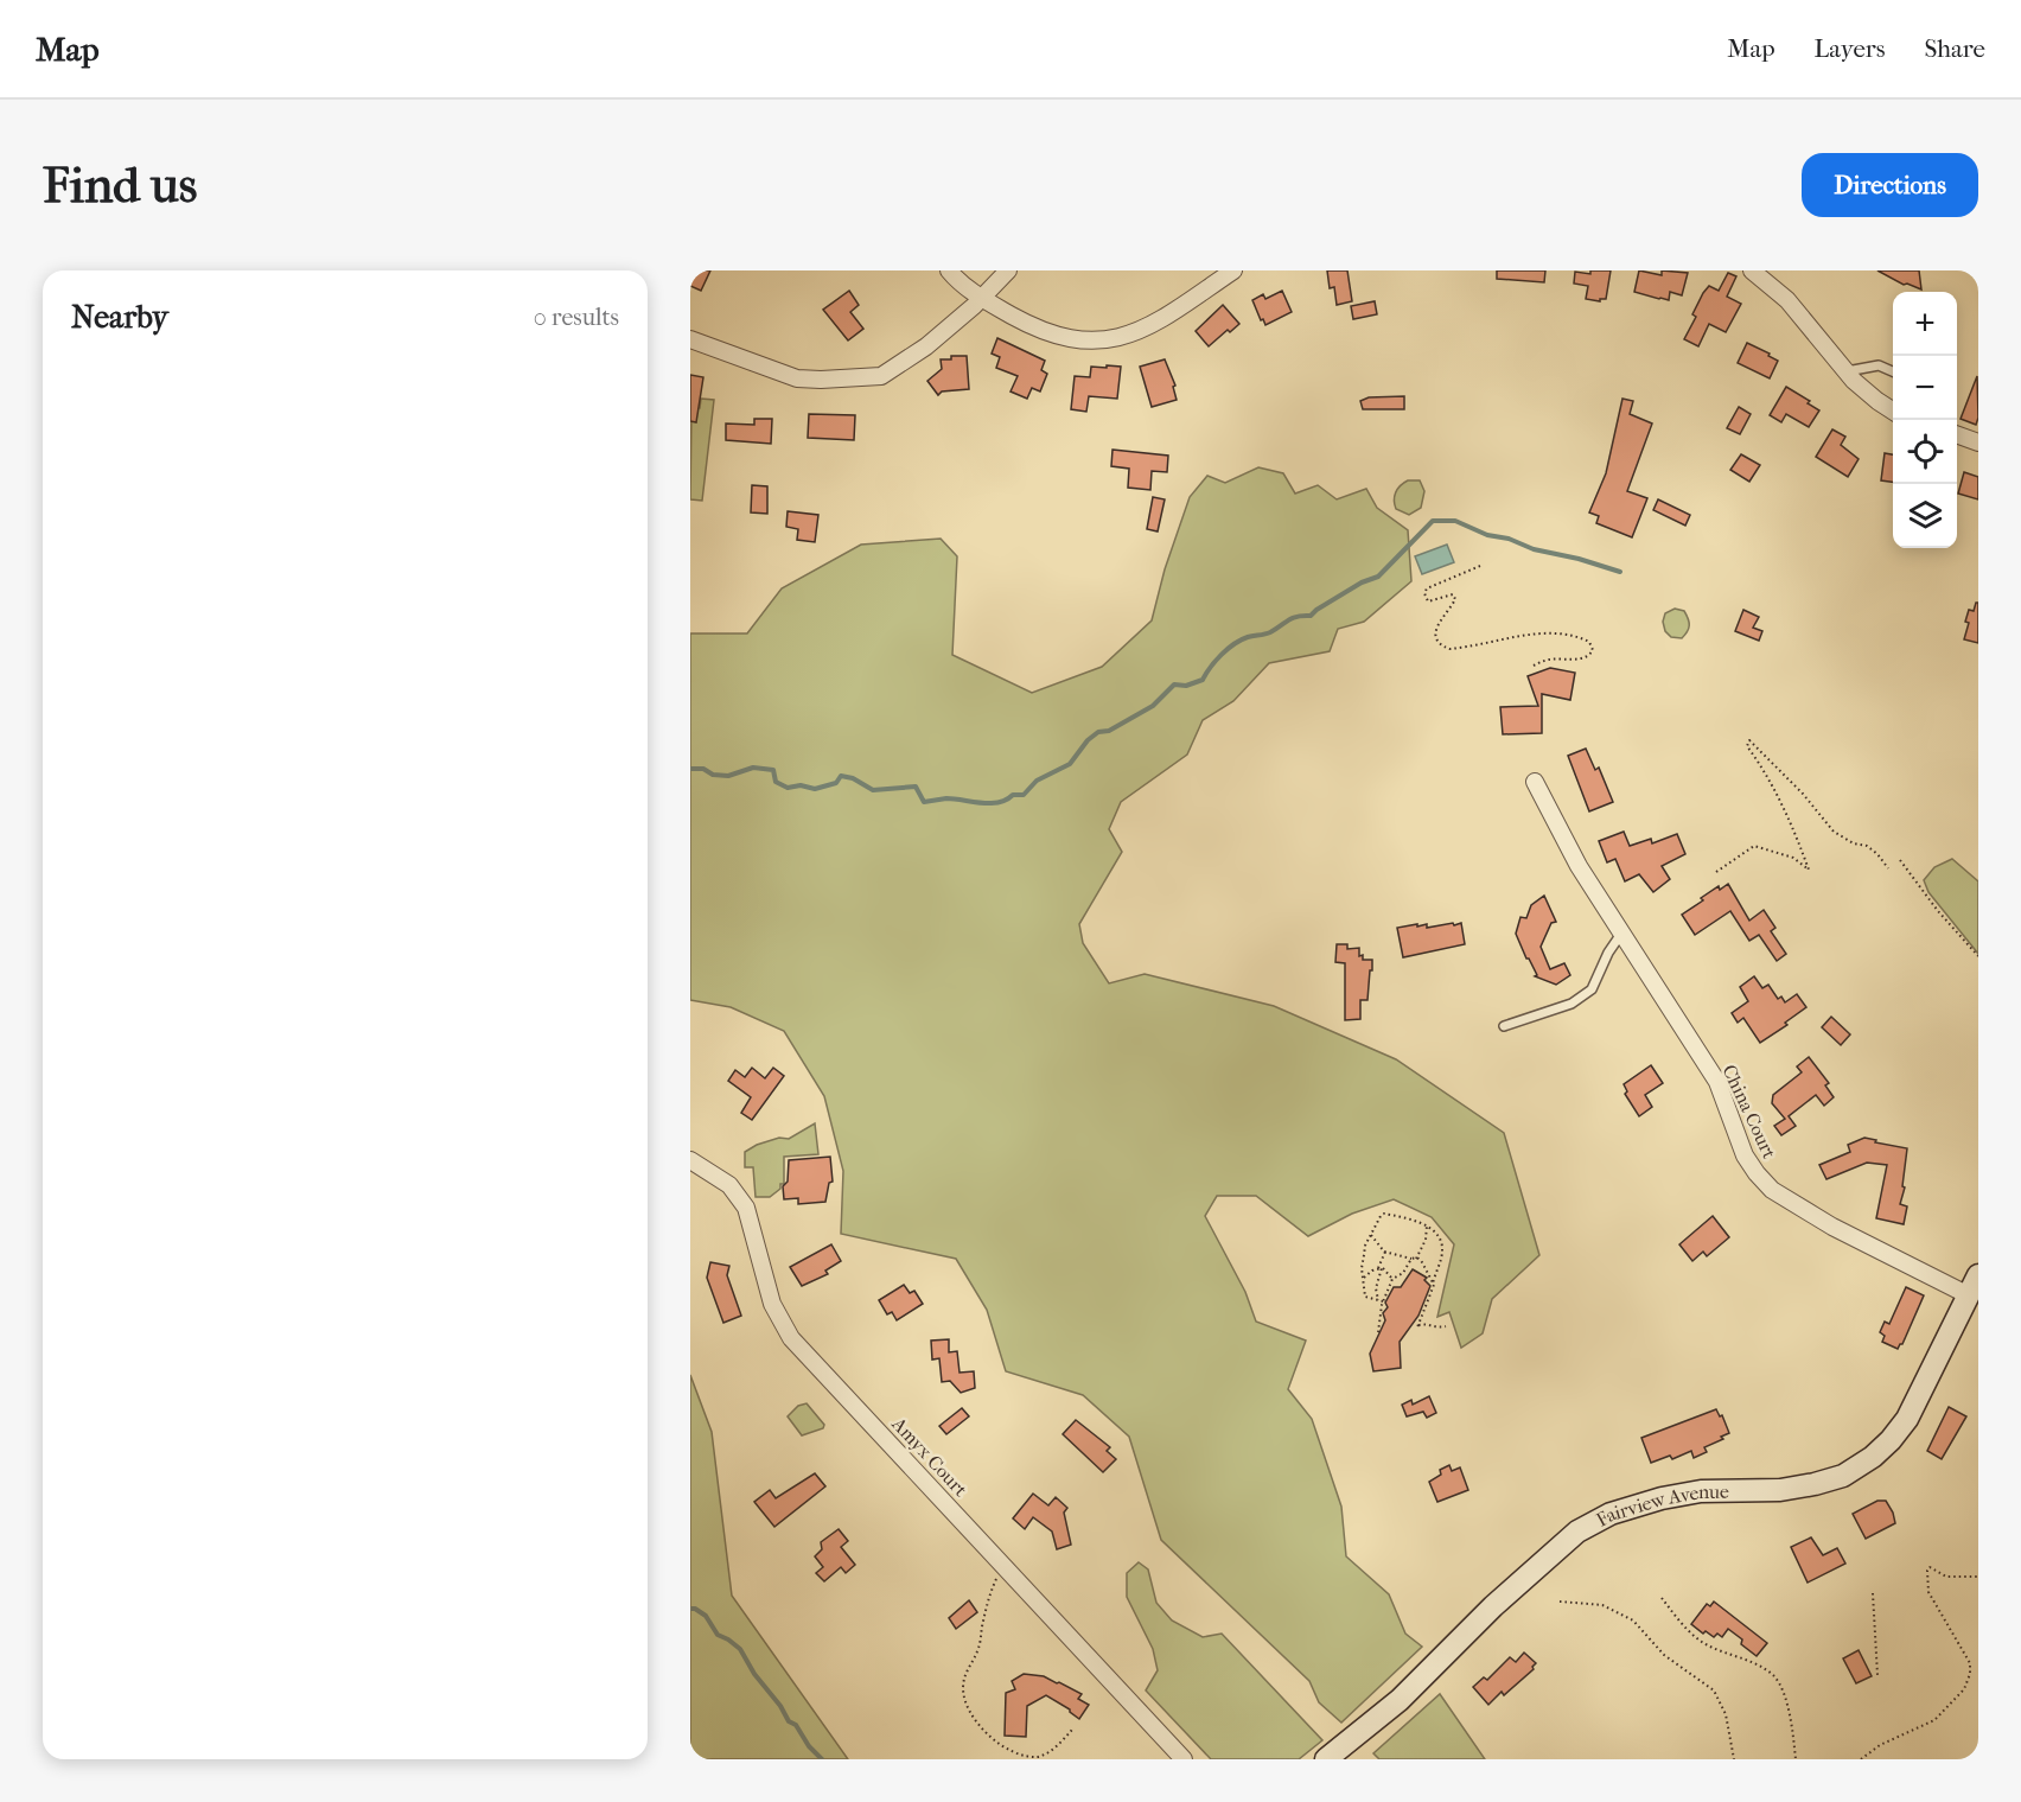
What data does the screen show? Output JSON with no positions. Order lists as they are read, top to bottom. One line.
{"streets":{"main road":["Fairview Avenue"],"street":["China Court","Amyx Court"]},"crossings":[["China Court","Fairview Avenue"]],"page":{"header":"Map","nav":["Map","Layers","Share"],"buttons":"Directions","title":"Find us","heading":["Nearby","0 results"],"map_buttons":["+","−"]}}
